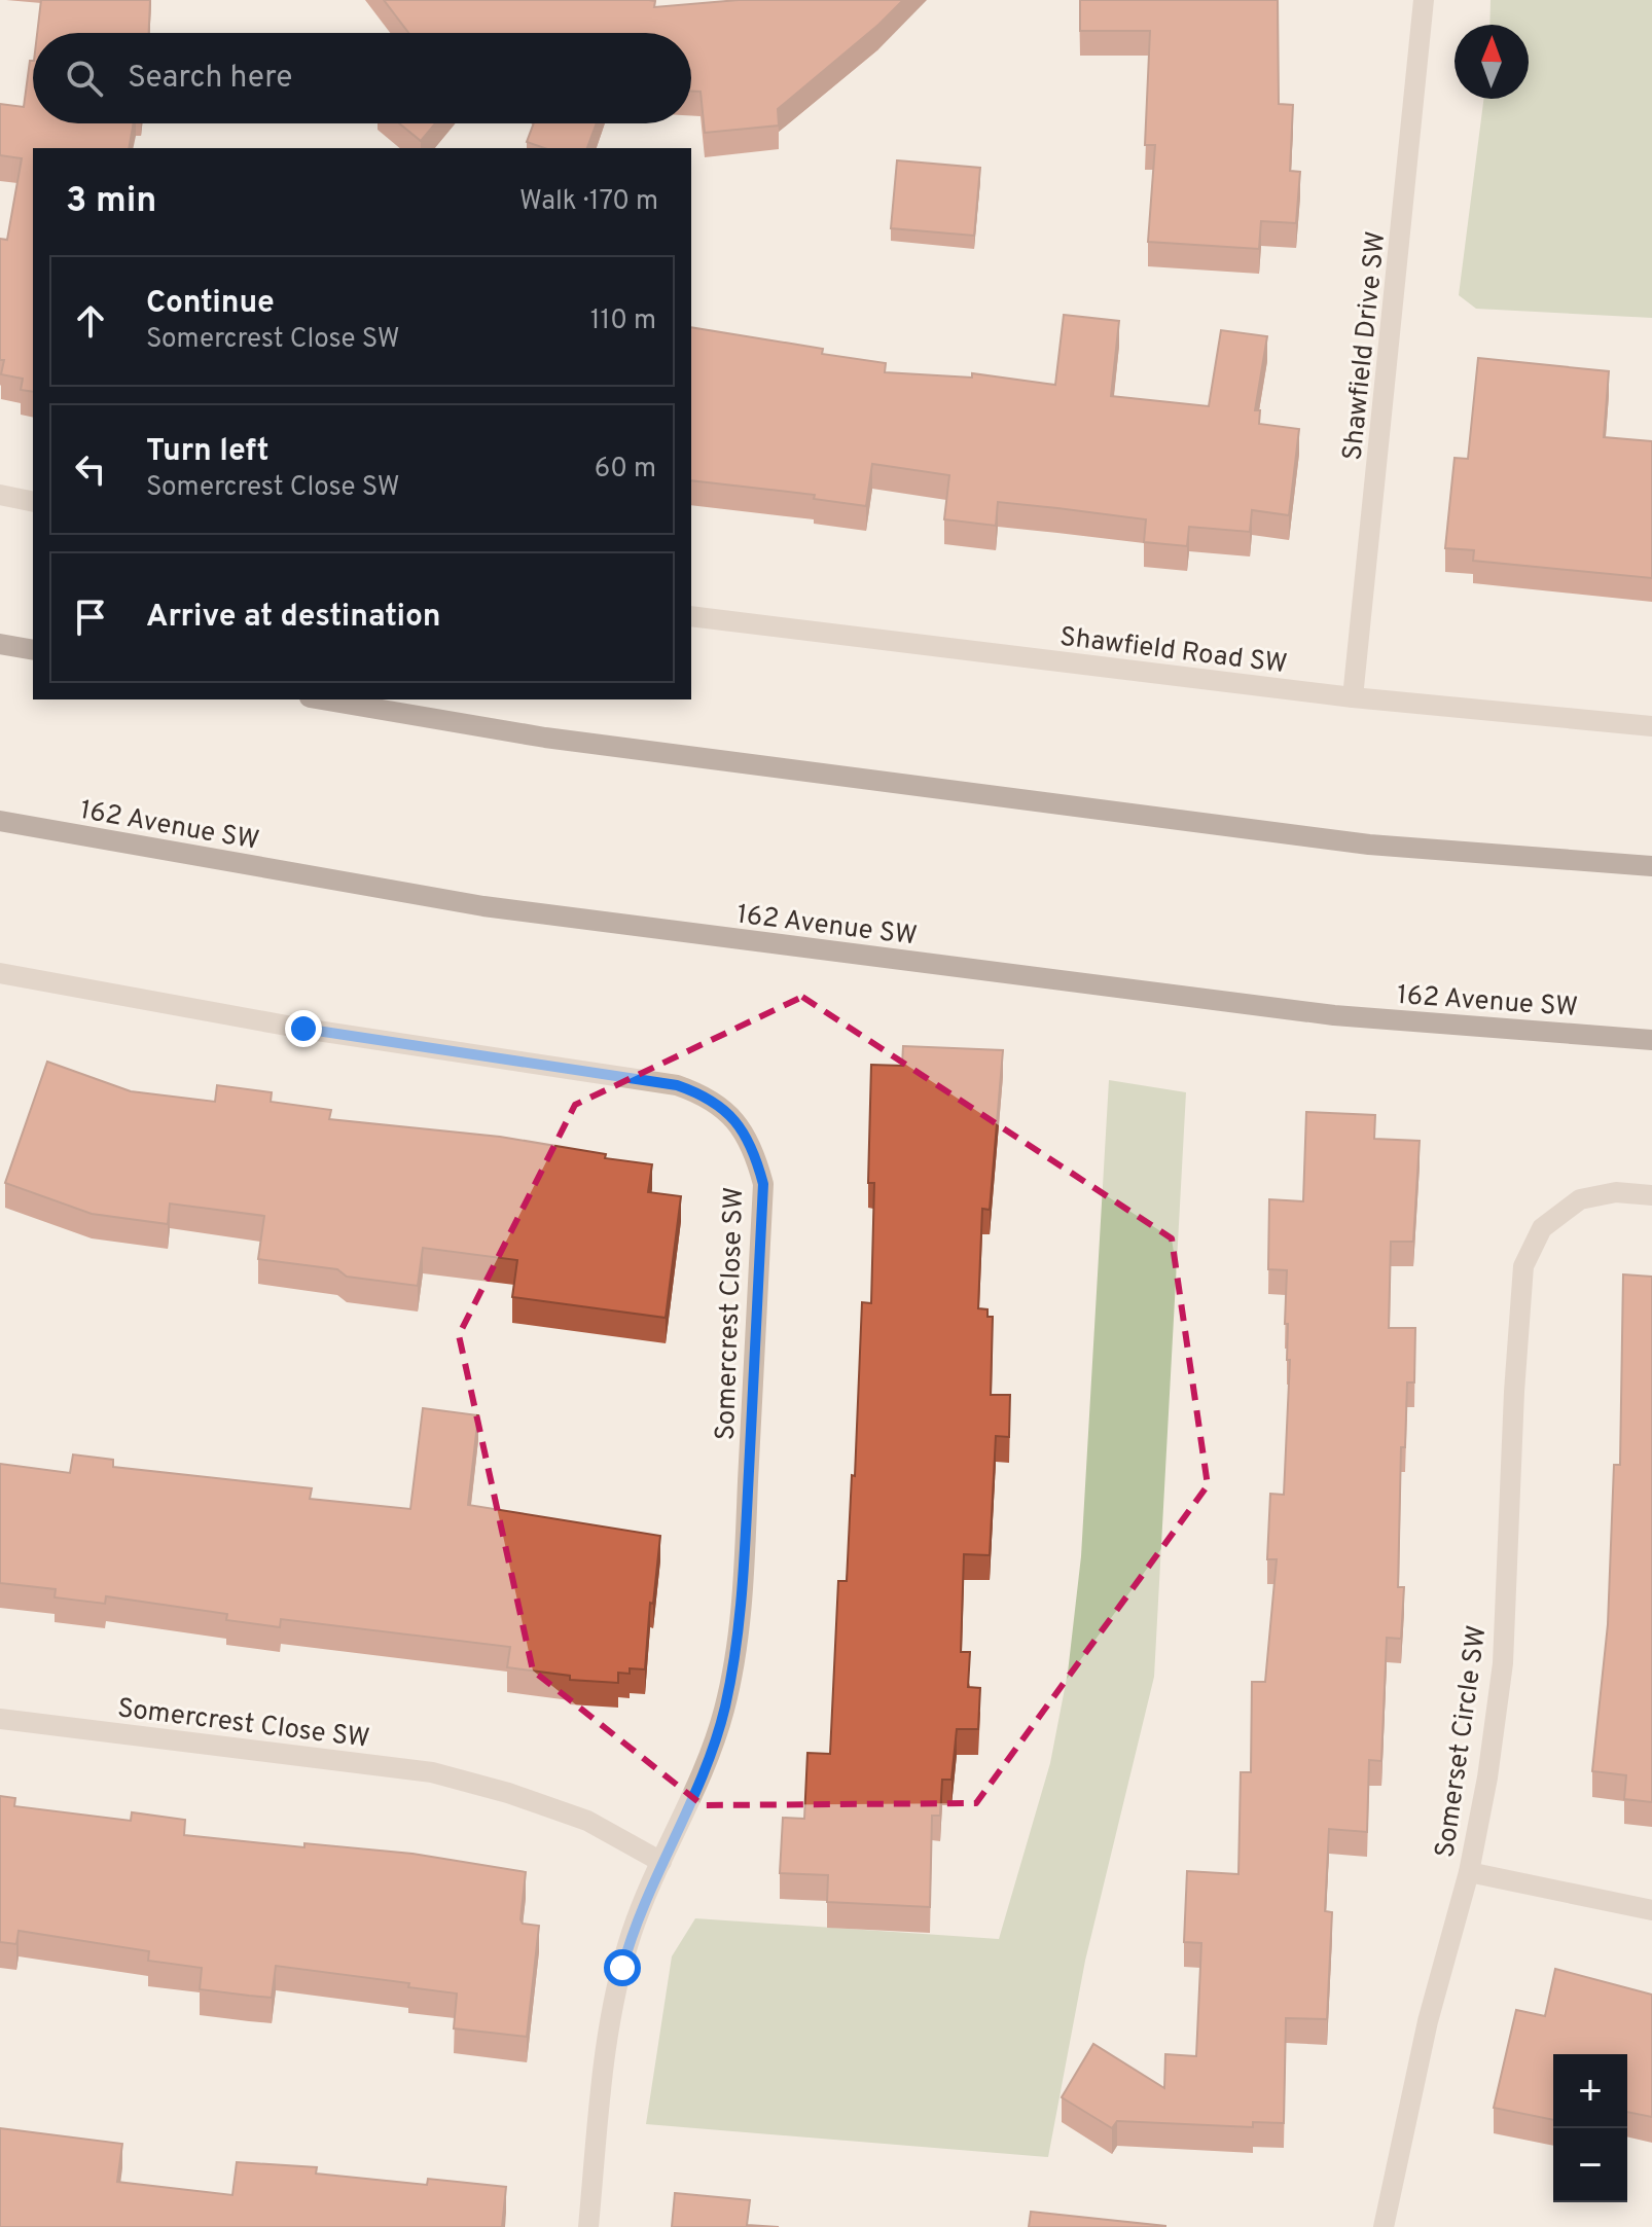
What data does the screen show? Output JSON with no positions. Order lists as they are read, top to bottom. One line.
{"streets":{"main road":["162 Avenue SW"],"street":["Shawfield Drive SW","Shawfield Road SW","Somercrest Close SW","Somerset Circle SW"]},"crossings":[["Shawfield Drive SW","Shawfield Road SW"]],"north":"top","page":{"search":"Search here","heading":["3 min","Walk · 170 m"],"list":[["Continue","Somercrest Close SW","110 m"],["Turn left","Somercrest Close SW","60 m"],"Arrive at destination"],"map_buttons":["+","−"]}}
